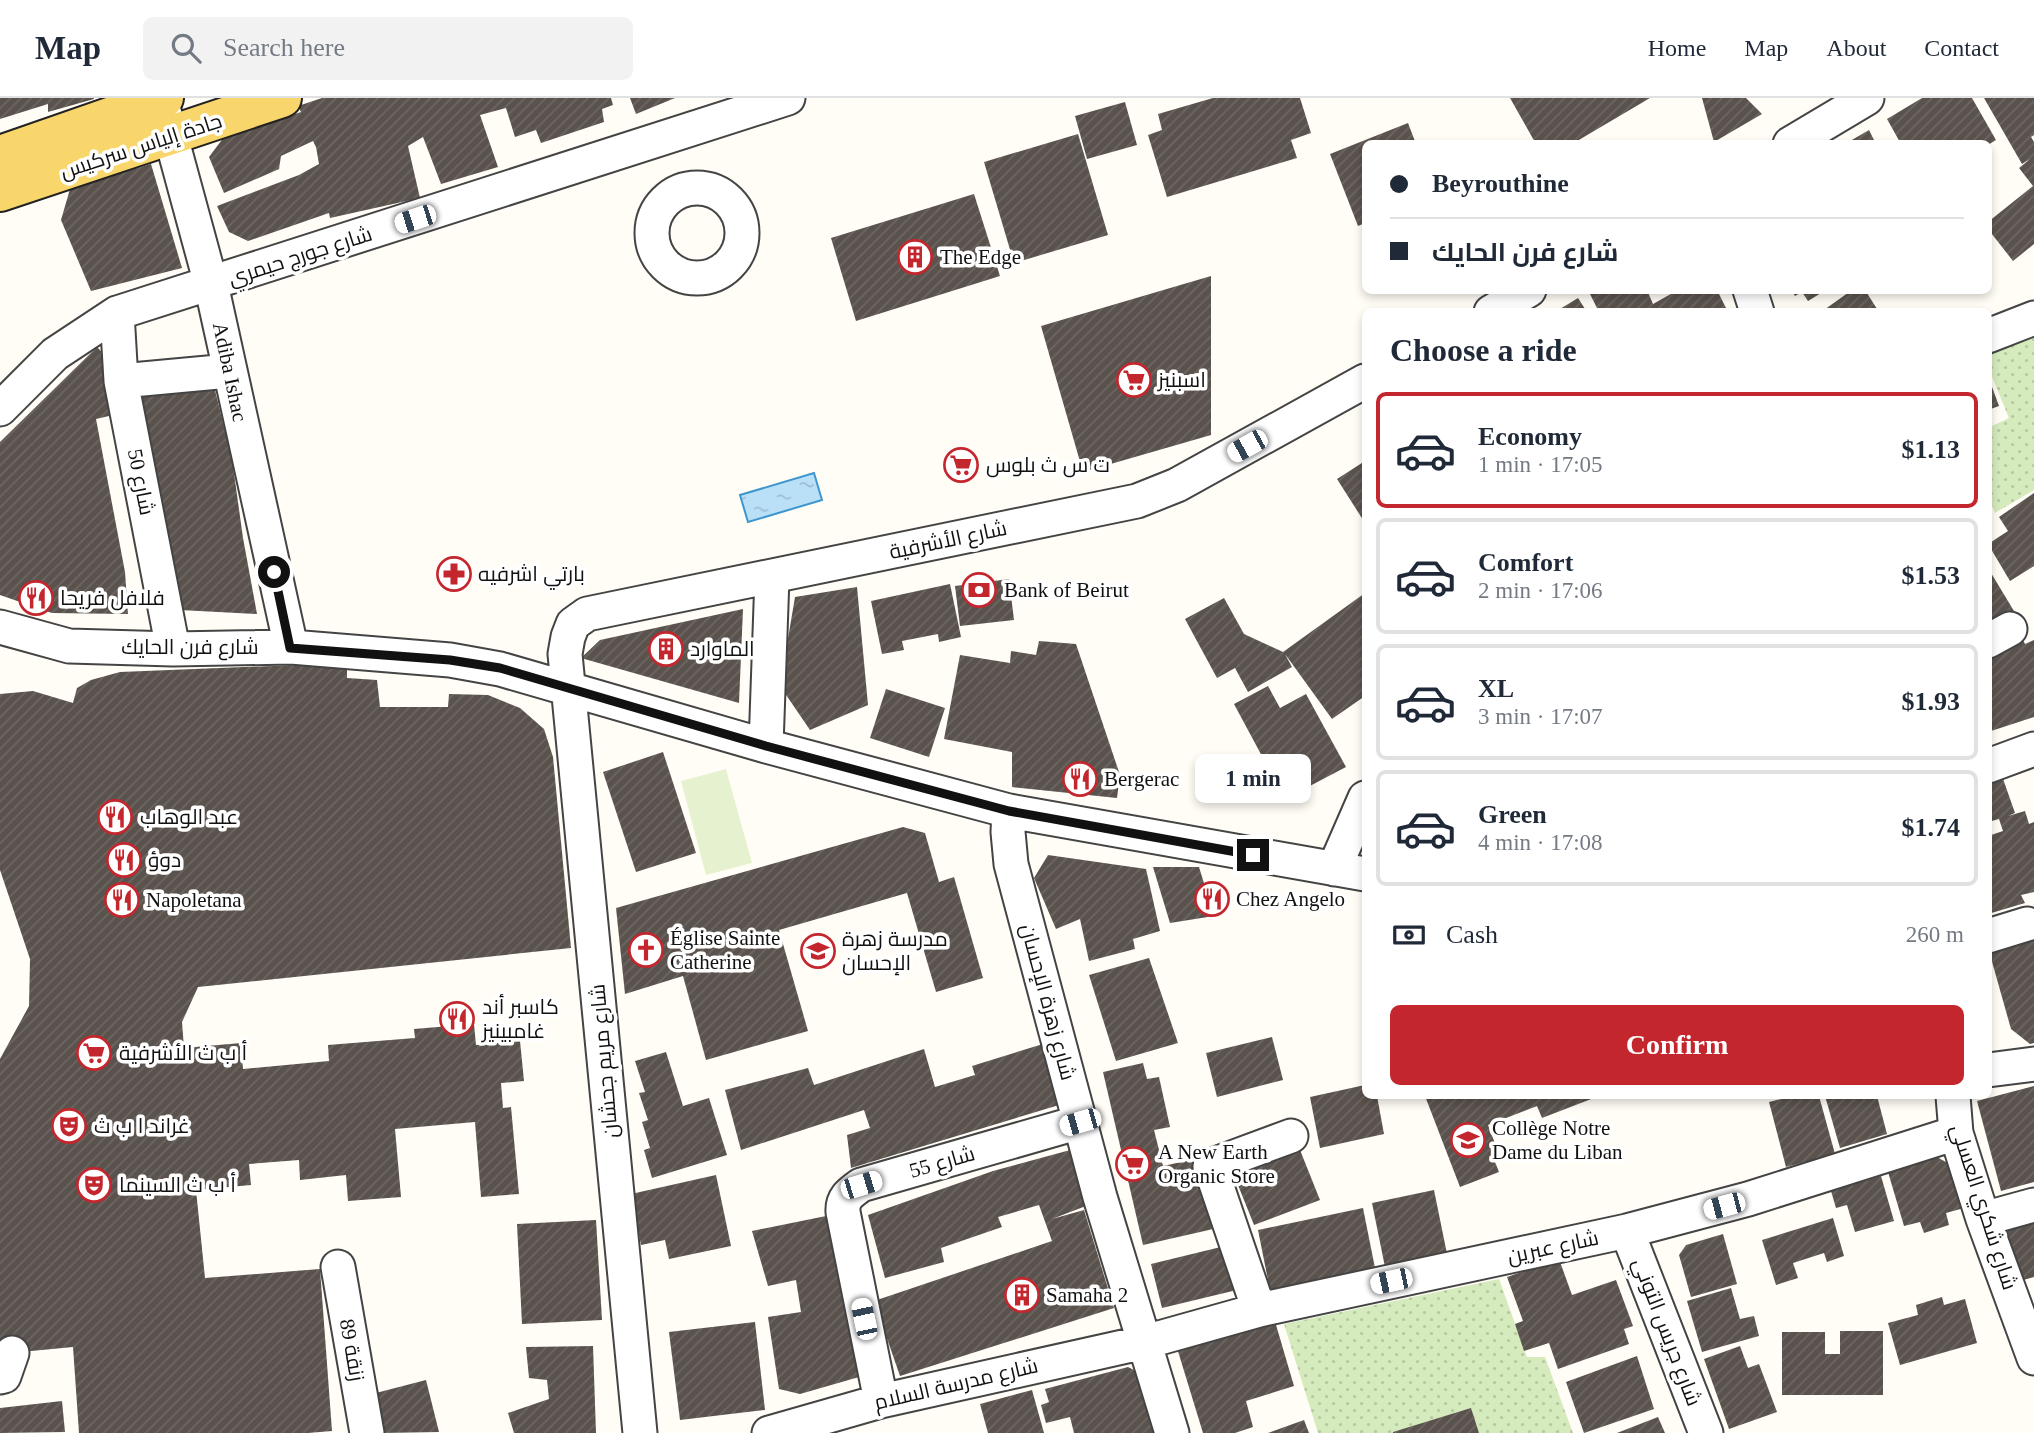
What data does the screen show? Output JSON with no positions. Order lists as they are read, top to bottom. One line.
{"streets":{"main road":["جادة إلياس سركيس"],"street":["شارع جورج حيمري","Adiba Ishac","شارع 50","شارع الأشرفية","شارع فرن الحايك","شارع زهرة الإحسان","شارع مريم جحشان","شارع 55","شارع شكري العسلي","شارع عبرين","شارع جريس التوني","زنقة 89","شارع مدرسة السلام"]},"crossings":[["جادة إلياس سركيس","Adiba Ishac"],["شارع جورج حيمري","Adiba Ishac"],["شارع جورج حيمري","شارع 50"],["Adiba Ishac","شارع فرن الحايك"],["شارع 50","شارع فرن الحايك"],["شارع الأشرفية","شارع فرن الحايك"],["شارع الأشرفية","شارع مريم جحشان"],["شارع فرن الحايك","شارع زهرة الإحسان"],["شارع فرن الحايك","شارع مريم جحشان"],["شارع زهرة الإحسان","شارع 55"],["شارع زهرة الإحسان","شارع عبرين"],["شارع زهرة الإحسان","شارع مدرسة السلام"],["شارع 55","شارع مدرسة السلام"],["شارع شكري العسلي","شارع عبرين"],["شارع عبرين","شارع جريس التوني"],["شارع عبرين","شارع مدرسة السلام"]],"places":{"building":["The Edge","الماوارد","Samaha 2"],"supermarket":["اسبنيز","ت س ث بلوس","أ ب ث الأشرفية","A New Earth Organic Store"],"pharmacy":["بارتي اشرفيه"],"bank":["Bank of Beirut"],"restaurant":["فلافل فريحا","Bergerac","عبد الوهاب","دوؤ","Chez Angelo","Napoletana","كاسبر أند غامبينيز"],"church":["Église Sainte Catherine"],"school or university":["مدرسة زهرة الإحسان","Collège Notre Dame du Liban"],"theatre":["غراند ا ب ث","أ ب ث السينما"]},"page":{"header":"Map","search":"Search here","nav":["Home","Map","About","Contact"],"banner":["Beyrouthine","شارع فرن الحايك"],"heading":"Choose a ride","list":[{"name":"Economy","note":"1 min · 17:05","value":"$1.13"},{"name":"Comfort","note":"2 min · 17:06","value":"$1.53"},{"name":"XL","note":"3 min · 17:07","value":"$1.93"},{"name":"Green","note":"4 min · 17:08","value":"$1.74"}],"bubble":"1 min","pay":["Cash","260 m"],"buttons":"Confirm"}}
